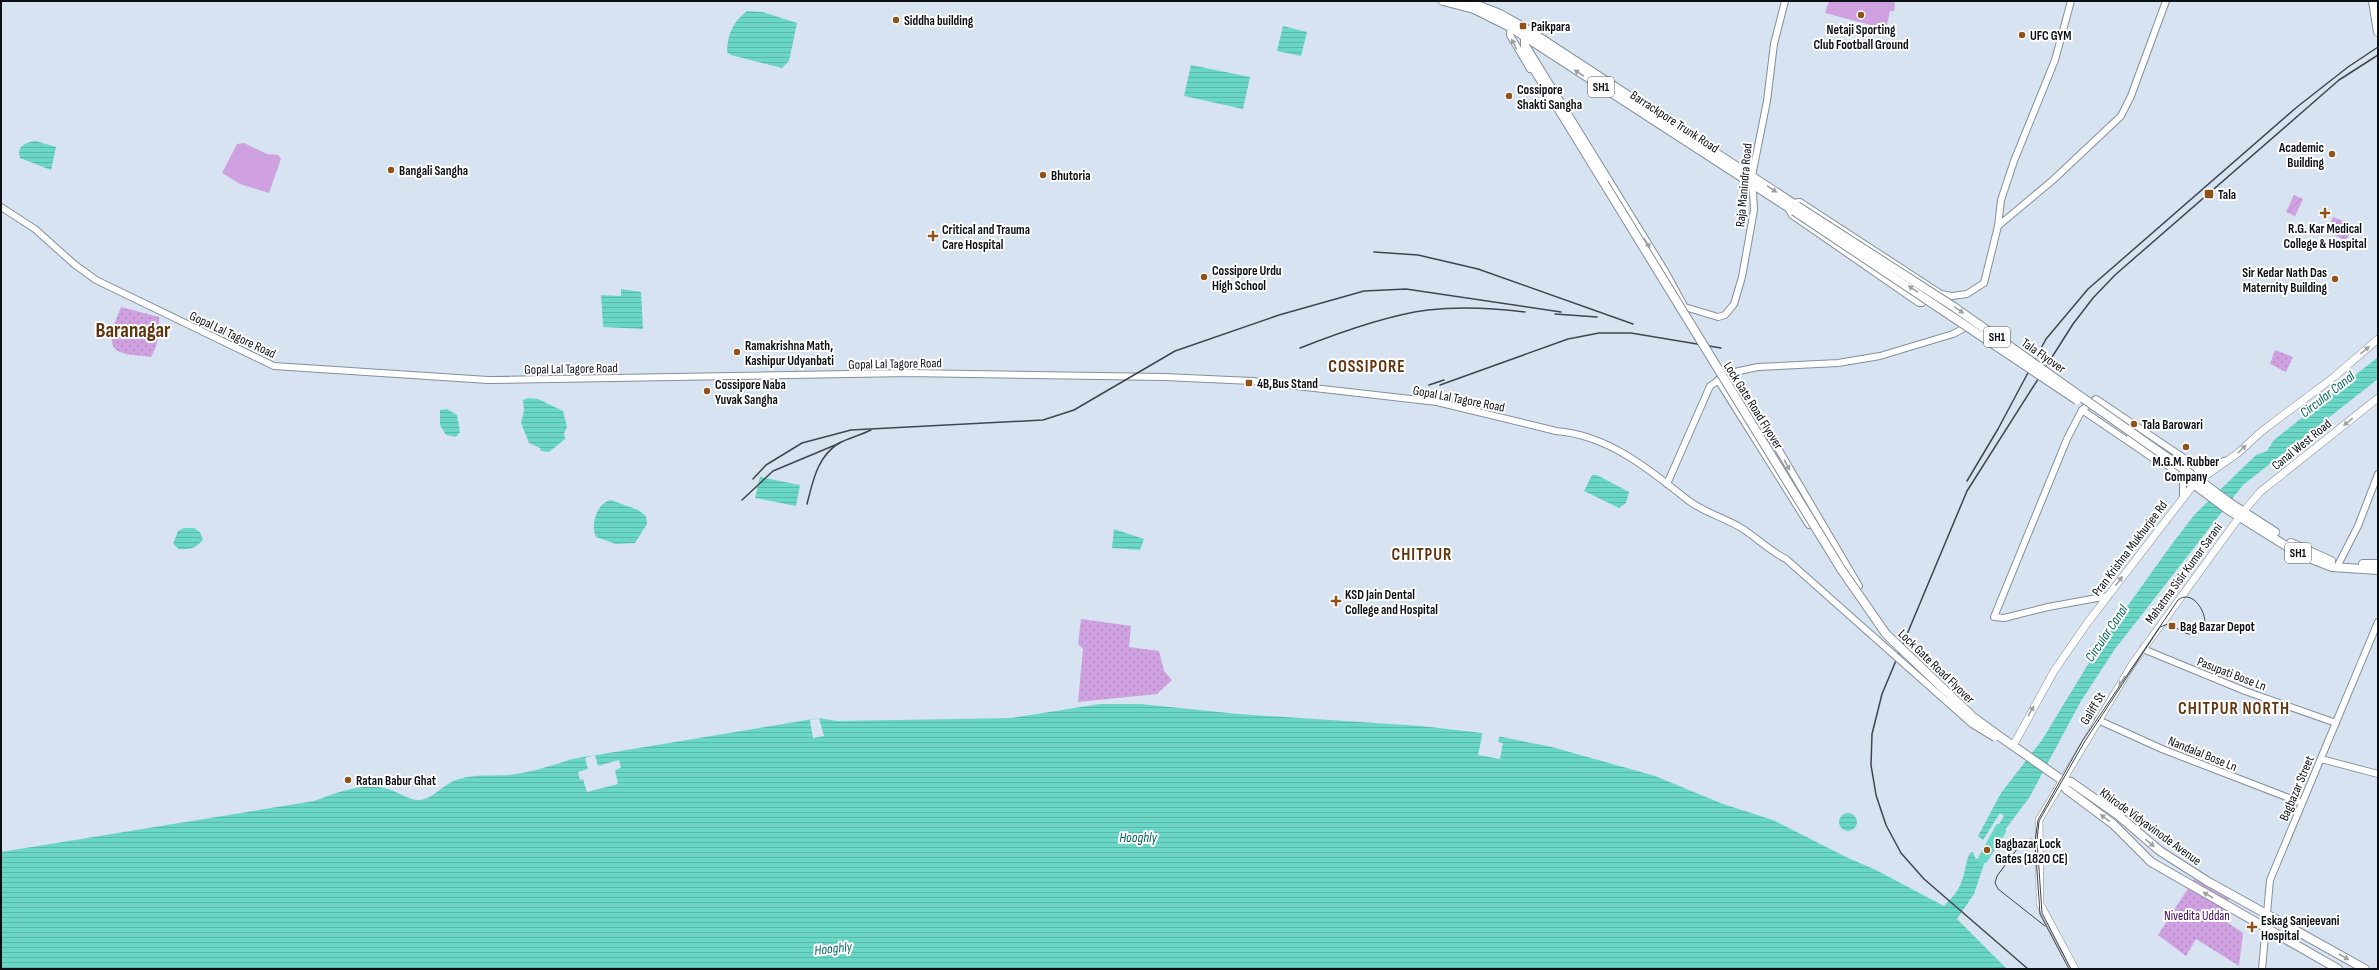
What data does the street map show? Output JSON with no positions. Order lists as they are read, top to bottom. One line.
{"streets":{"main road":["SH1","Barrackpore Trunk Road","Tala Flyover","Lock Gate Road Flyover","Canal West Road","Pran Krishna Mukhurjee Rd","Mahatma Sisir Kumar Sarani","Galiff St","Khirode Vidyavinode Avenue"],"street":["Raja Manindra Road","Gopal Lal Tagore Road","Pasupati Bose Ln","Nandalal Bose Ln","Bagbazar Street"]},"crossings":[["SH1","Tala Flyover"],["SH1","Canal West Road"],["SH1","Pran Krishna Mukhurjee Rd"],["SH1","Mahatma Sisir Kumar Sarani"],["Barrackpore Trunk Road","Raja Manindra Road"],["Barrackpore Trunk Road","Tala Flyover"],["Barrackpore Trunk Road","Lock Gate Road Flyover"],["Gopal Lal Tagore Road","Lock Gate Road Flyover"],["Tala Flyover","Pran Krishna Mukhurjee Rd"],["Lock Gate Road Flyover","Pran Krishna Mukhurjee Rd"],["Lock Gate Road Flyover","Khirode Vidyavinode Avenue"],["Canal West Road","Mahatma Sisir Kumar Sarani"],["Mahatma Sisir Kumar Sarani","Pasupati Bose Ln"],["Mahatma Sisir Kumar Sarani","Galiff St"],["Pasupati Bose Ln","Galiff St"],["Pasupati Bose Ln","Bagbazar Street"],["Galiff St","Nandalal Bose Ln"],["Galiff St","Khirode Vidyavinode Avenue"],["Nandalal Bose Ln","Bagbazar Street"],["Bagbazar Street","Khirode Vidyavinode Avenue"]],"one_way":["Canal West Road","Pran Krishna Mukhurjee Rd"],"districts":["Baranagar","COSSIPORE","CHITPUR","CHITPUR NORTH"],"water":["Circular Canal","Hooghly"],"parks":["Nivedita Uddan"],"places":{"other":["Netaji Sporting Club Football Ground","Siddha building","UFC GYM","Cossipore Shakti Sangha","Academic Building","Bangali Sangha","Bhutoria","Cossipore Urdu High School","Sir Kedar Nath Das Maternity Building","Ramakrishna Math, Kashipur Udyanbati","Cossipore Naba Yuvak Sangha","Tala Barowari","M.G.M. Rubber Company","Ratan Babur Ghat","Bagbazar Lock Gates (1820 CE)"],"transit":["Paikpara","Tala","4B,Bus Stand","Bag Bazar Depot"],"health":["R.G. Kar Medical College & Hospital","Critical and Trauma Care Hospital","KSD Jain Dental College and Hospital","Eskag Sanjeevani Hospital"]}}
